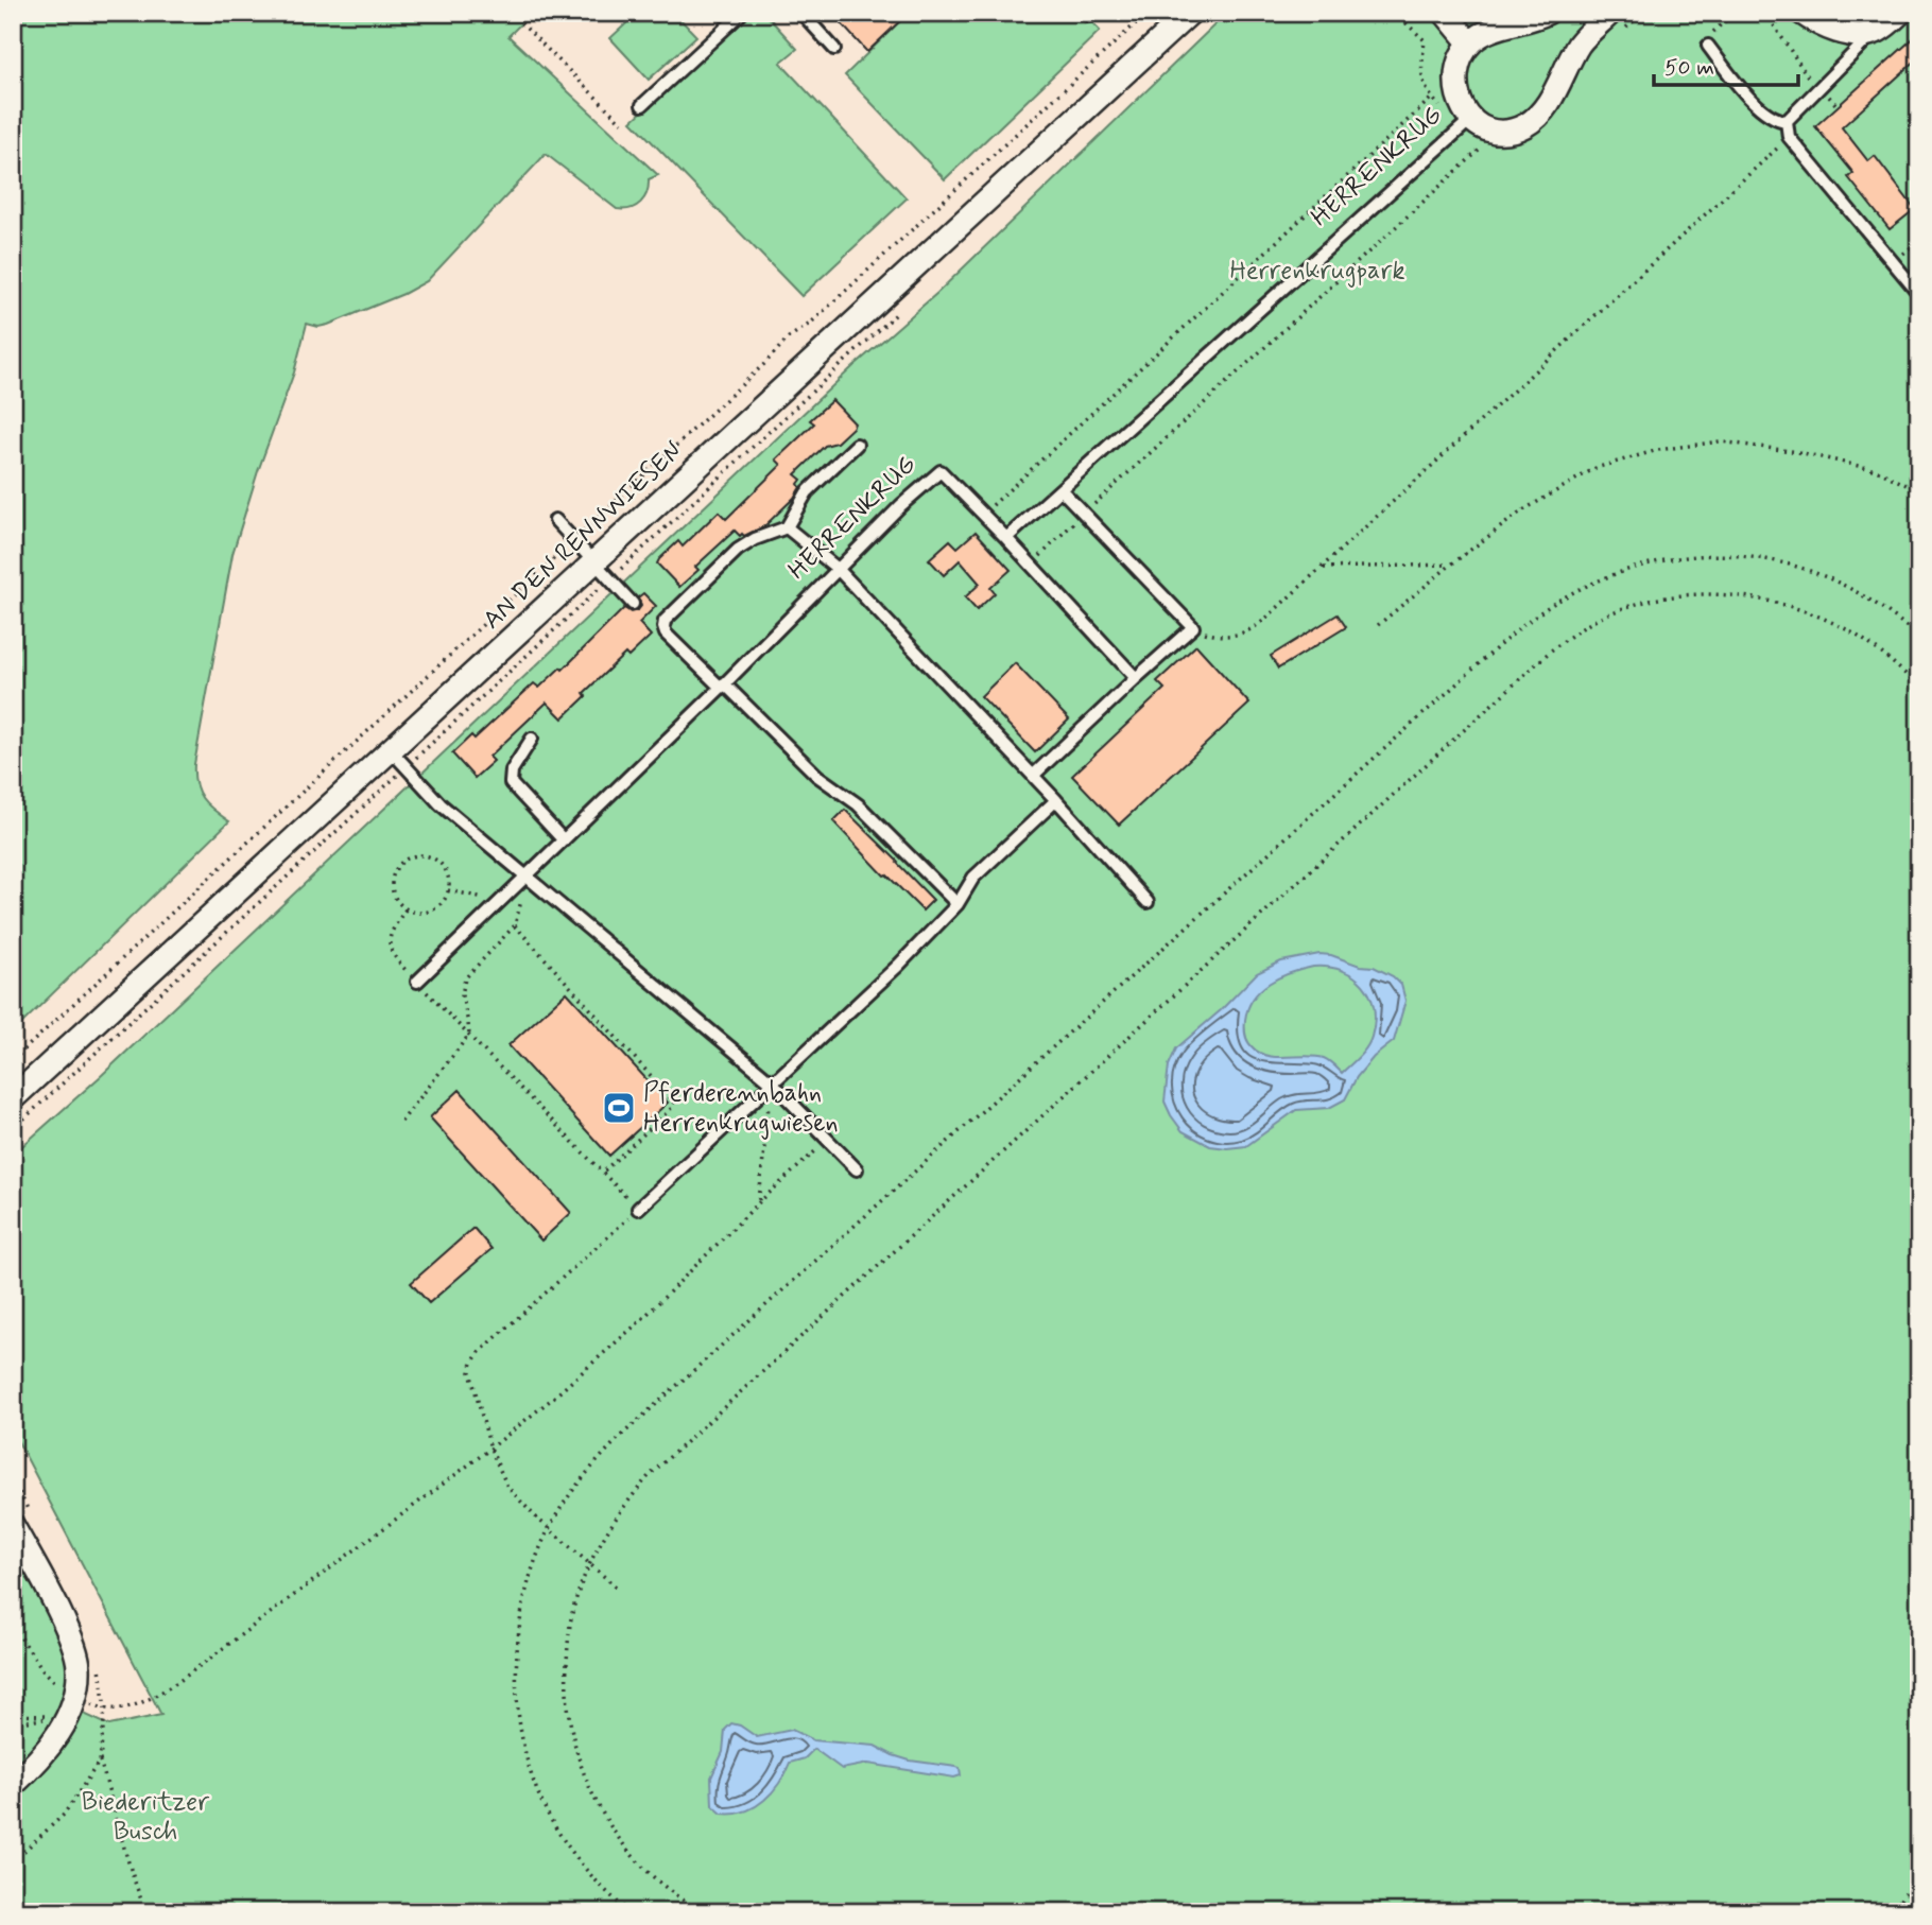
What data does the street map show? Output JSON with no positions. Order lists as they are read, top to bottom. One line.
{"streets":{"street":["AN DEN RENNWIESEN"],"lane":["HERRENKRUG"]},"parks":["Herrenkrugpark","Biederitzer Busch"],"places":{"sports":["Pferderennbahn Herrenkrugwiesen"]},"scale_bar":"50 m"}
